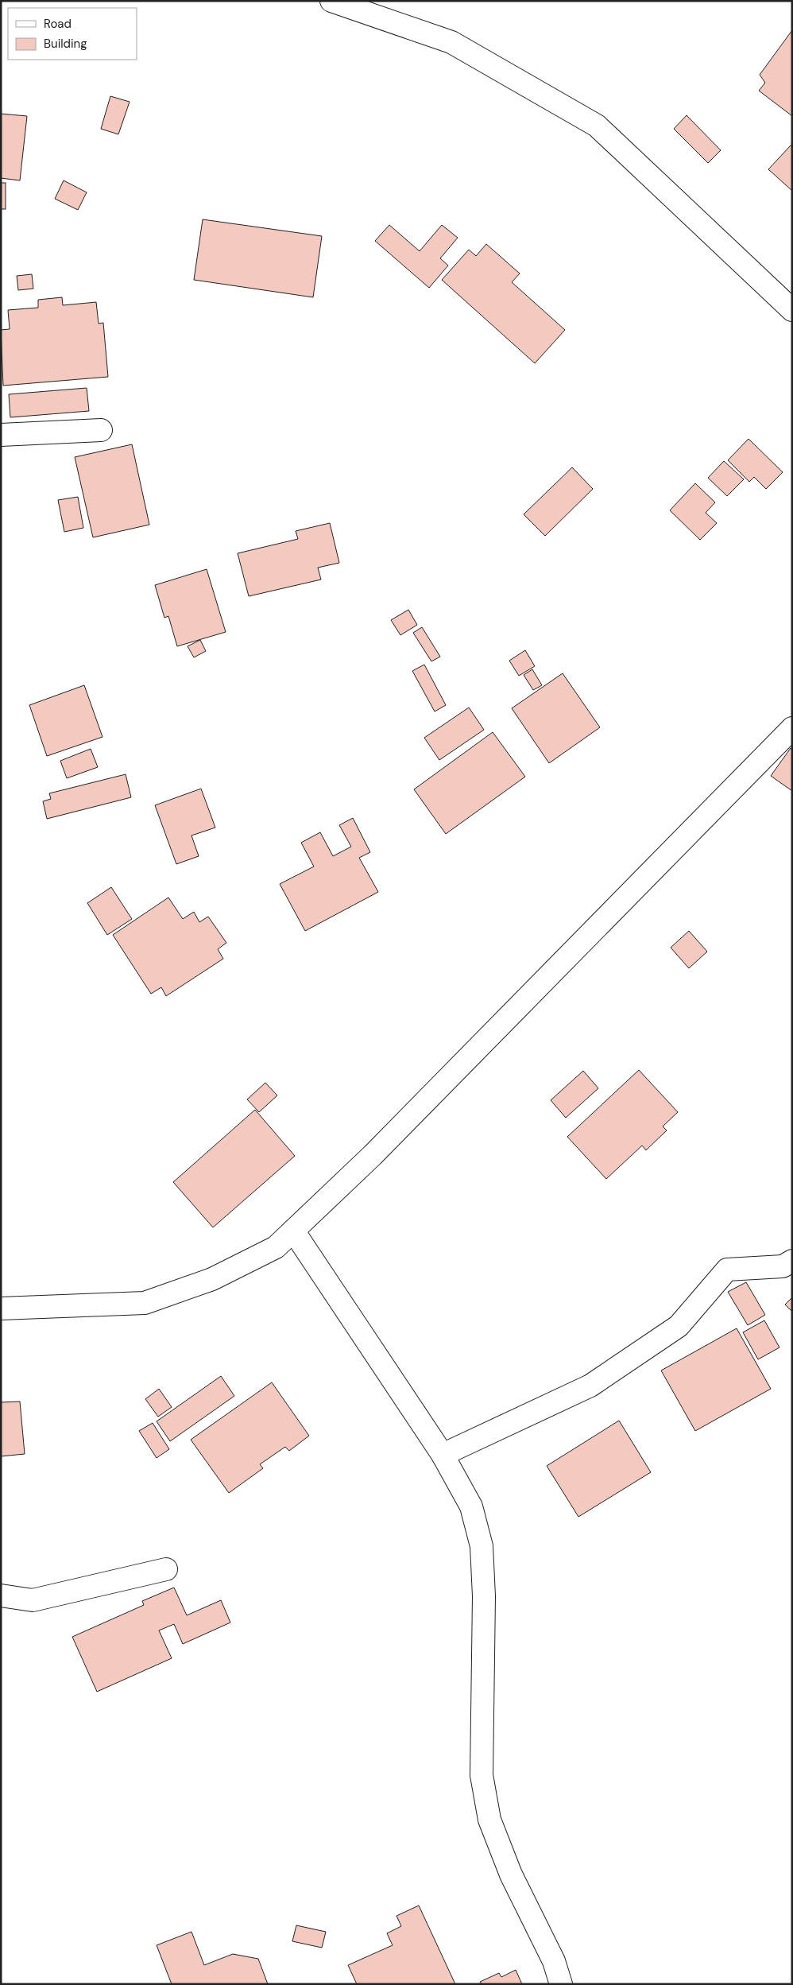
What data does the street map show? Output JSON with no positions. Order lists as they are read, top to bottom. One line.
{"legend":["Road","Building"]}
